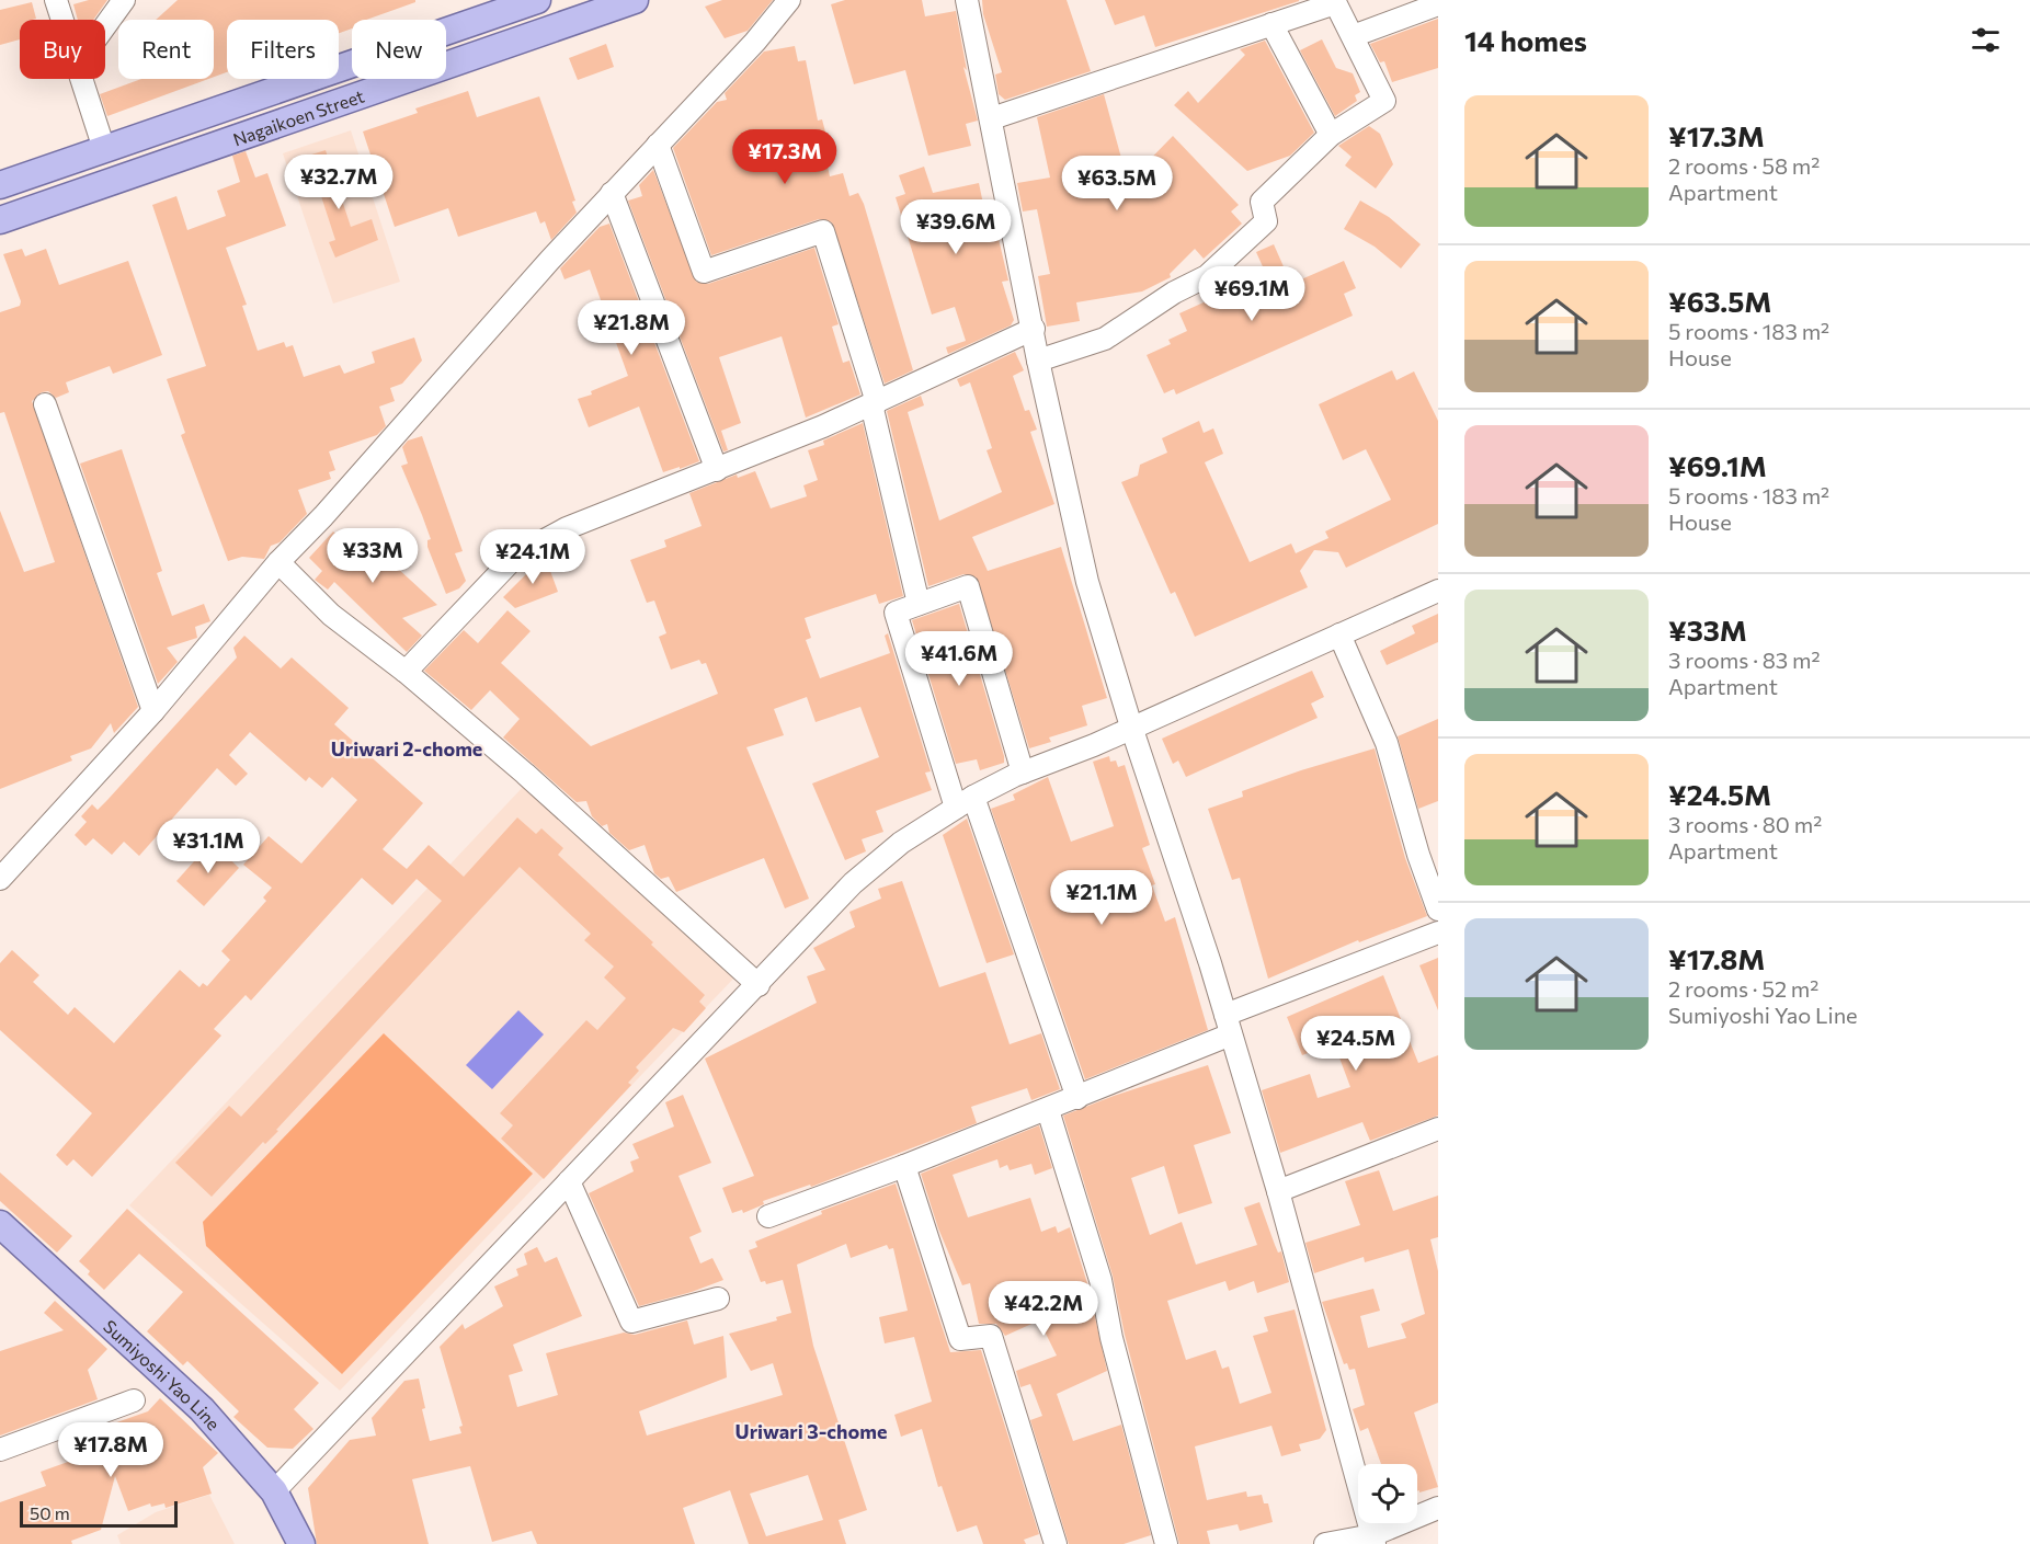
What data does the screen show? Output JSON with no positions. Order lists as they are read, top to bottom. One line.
{"streets":{"main road":["Nagaikoen Street","Sumiyoshi Yao Line"]},"districts":["Uriwari 2-chome","Uriwari 3-chome"],"scale_bar":"50 m","page":{"heading":"14 homes","chip":["Buy","Rent","Filters","New"],"list":[{"name":"¥17.3M","note":"2 rooms · 58 m² · Apartment"},{"name":"¥63.5M","note":"5 rooms · 183 m² · House"},{"name":"¥69.1M","note":"5 rooms · 183 m² · House"},{"name":"¥33M","note":"3 rooms · 83 m² · Apartment"},{"name":"¥24.5M","note":"3 rooms · 80 m² · Apartment"},{"name":"¥17.8M","note":"2 rooms · 52 m² · Sumiyoshi Yao Line"}],"price":["¥17.3M","¥32.7M","¥63.5M","¥39.6M","¥69.1M","¥21.8M","¥33M","¥24.1M","¥41.6M","¥31.1M","¥21.1M","¥24.5M","¥42.2M","¥17.8M"],"scale":"50 m"}}
